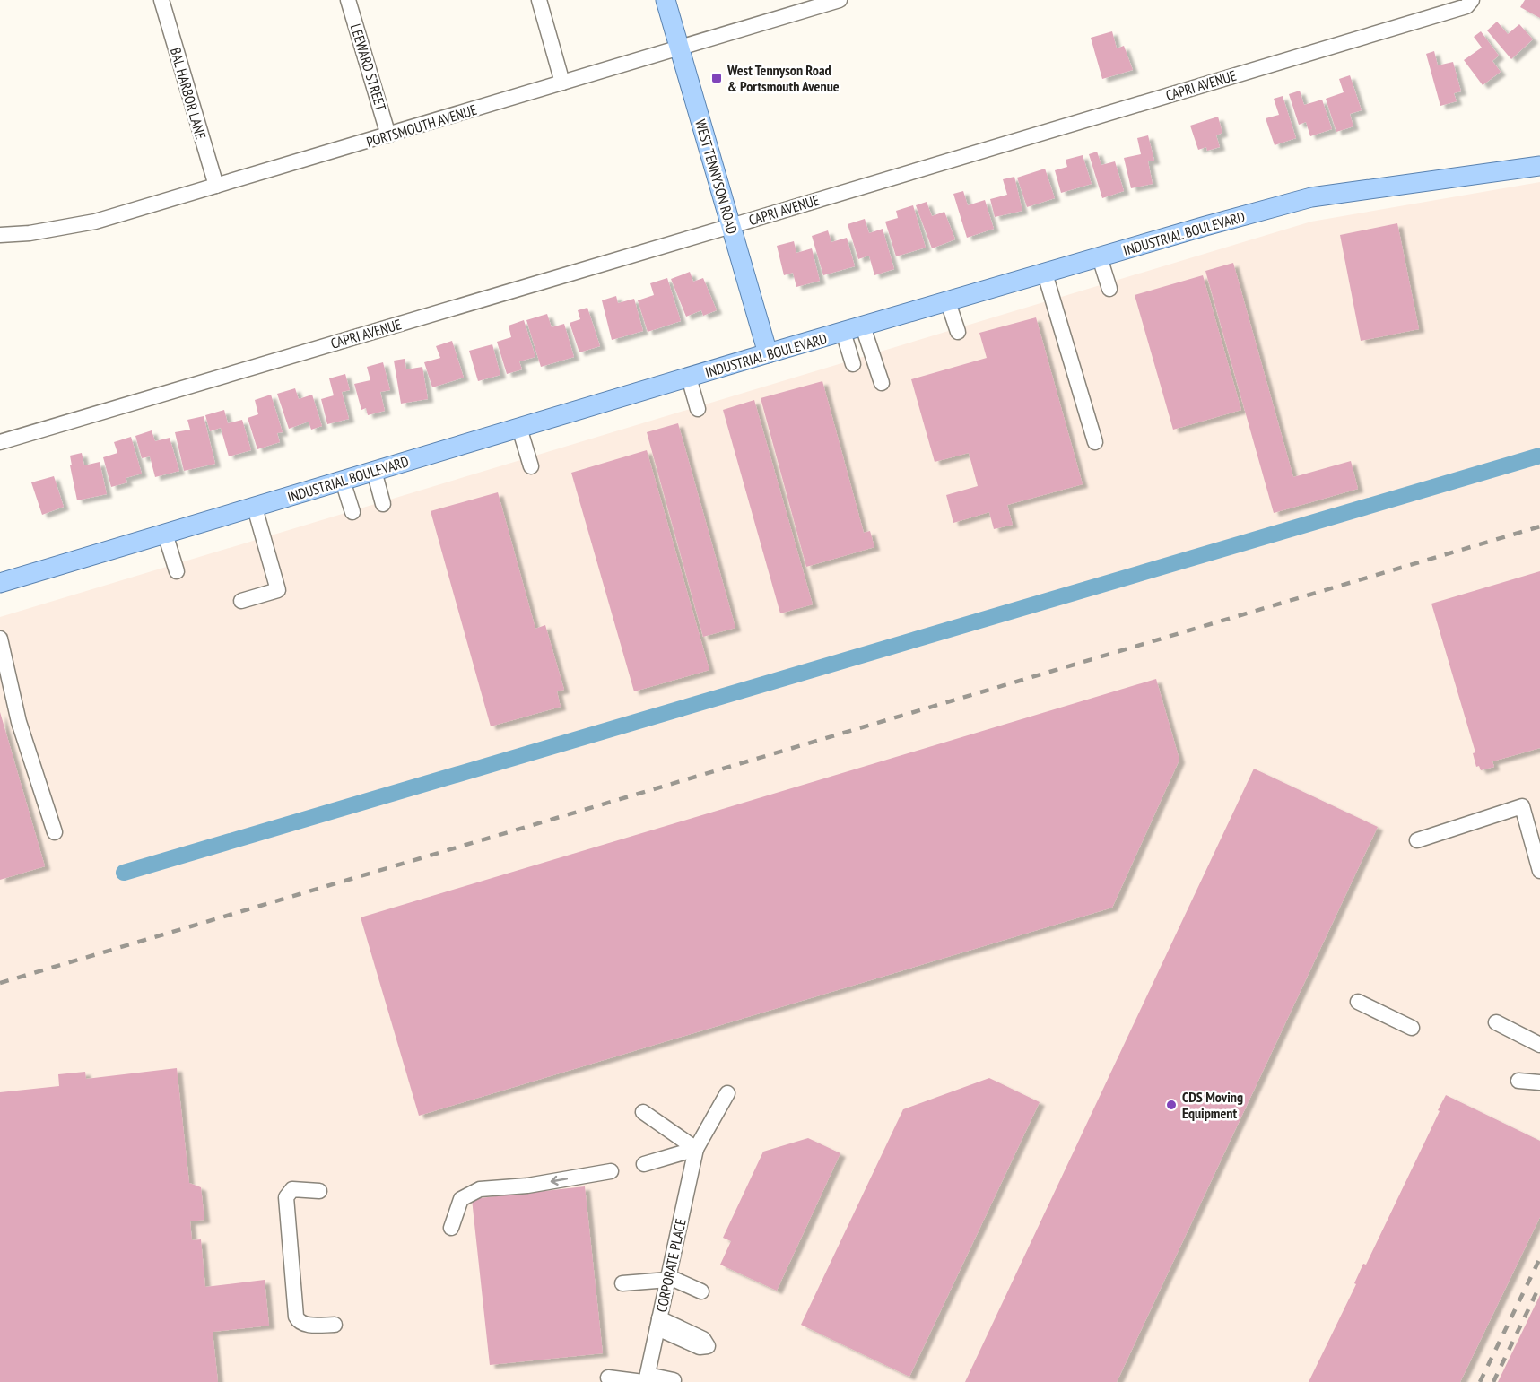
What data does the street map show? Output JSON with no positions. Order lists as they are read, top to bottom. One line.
{"streets":{"main road":["WEST TENNYSON ROAD","INDUSTRIAL BOULEVARD"],"street":["LEEWARD STREET","CAPRI AVENUE","BAL HARBOR LANE","PORTSMOUTH AVENUE","CORPORATE PLACE"]},"crossings":[["LEEWARD STREET","PORTSMOUTH AVENUE"],["CAPRI AVENUE","WEST TENNYSON ROAD"],["BAL HARBOR LANE","PORTSMOUTH AVENUE"],["PORTSMOUTH AVENUE","WEST TENNYSON ROAD"],["WEST TENNYSON ROAD","INDUSTRIAL BOULEVARD"]],"places":{"transit":["West Tennyson Road & Portsmouth Avenue"],"other":["CDS Moving Equipment"]}}
